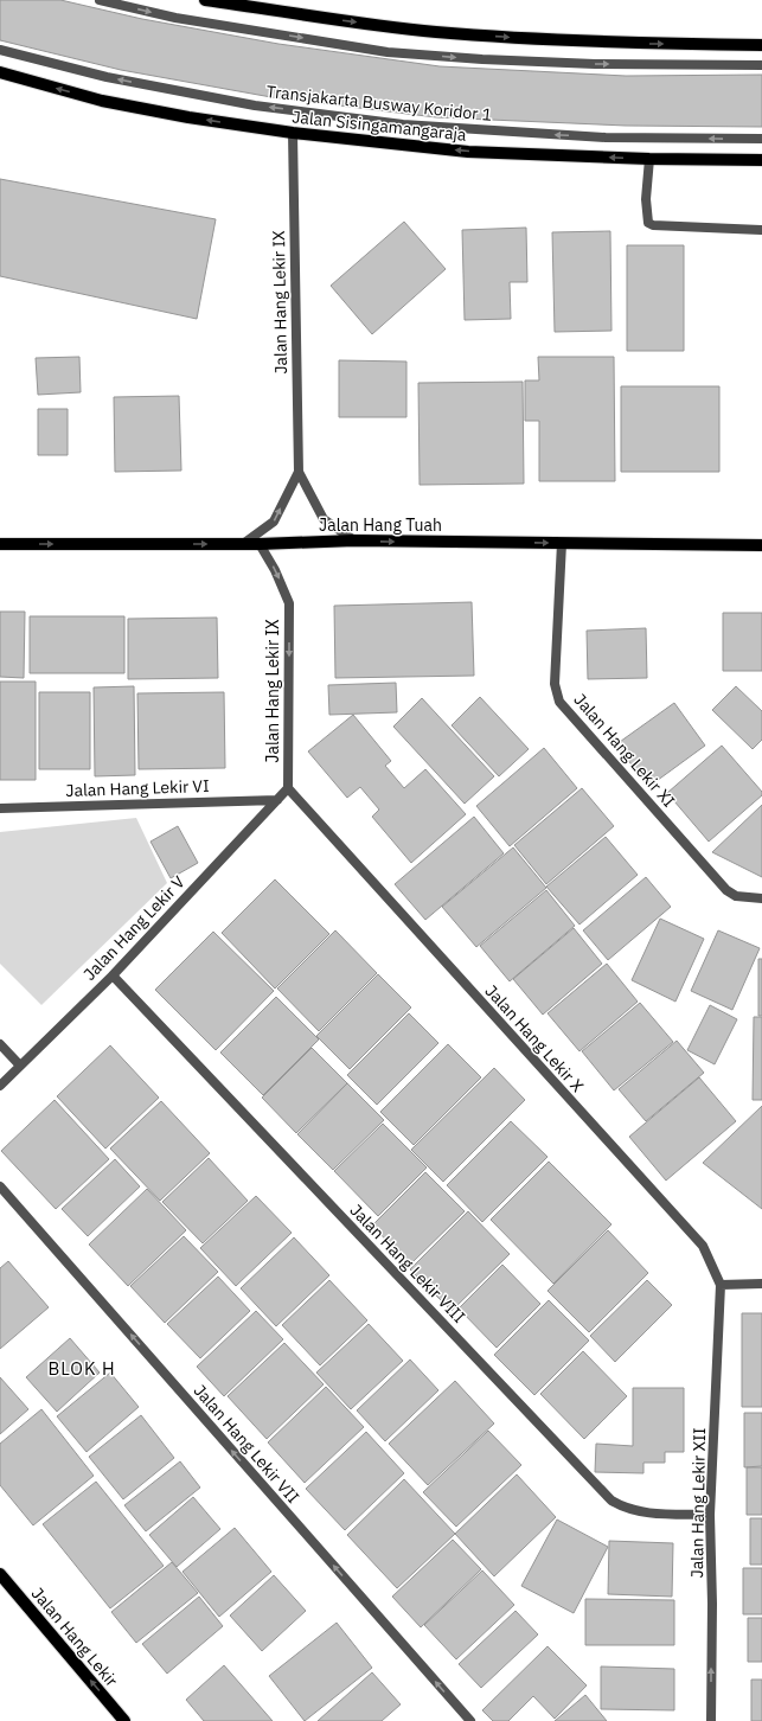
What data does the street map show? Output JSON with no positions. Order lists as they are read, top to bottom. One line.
{"streets":{"main road":["Jalan Sisingamangaraja","Jalan Hang Tuah","Jalan Hang Lekir"],"street":["Transjakarta Busway Koridor 1","Jalan Hang Lekir IX","Jalan Hang Lekir XI","Jalan Hang Lekir VI","Jalan Hang Lekir V","Jalan Hang Lekir X","Jalan Hang Lekir VIII","Jalan Hang Lekir VII","Jalan Hang Lekir XII"]},"crossings":[["Jalan Sisingamangaraja","Jalan Hang Lekir IX"],["Jalan Hang Lekir IX","Jalan Hang Tuah"],["Jalan Hang Lekir IX","Jalan Hang Lekir V"],["Jalan Hang Lekir IX","Jalan Hang Lekir X"],["Jalan Hang Tuah","Jalan Hang Lekir XI"],["Jalan Hang Lekir VI","Jalan Hang Lekir V"],["Jalan Hang Lekir V","Jalan Hang Lekir X"],["Jalan Hang Lekir V","Jalan Hang Lekir VIII"],["Jalan Hang Lekir X","Jalan Hang Lekir XII"],["Jalan Hang Lekir VIII","Jalan Hang Lekir XII"]],"one_way":["Jalan Sisingamangaraja","Jalan Hang Tuah","Jalan Hang Lekir VII","Jalan Hang Lekir XII","Jalan Hang Lekir"],"districts":["BLOK H"]}
